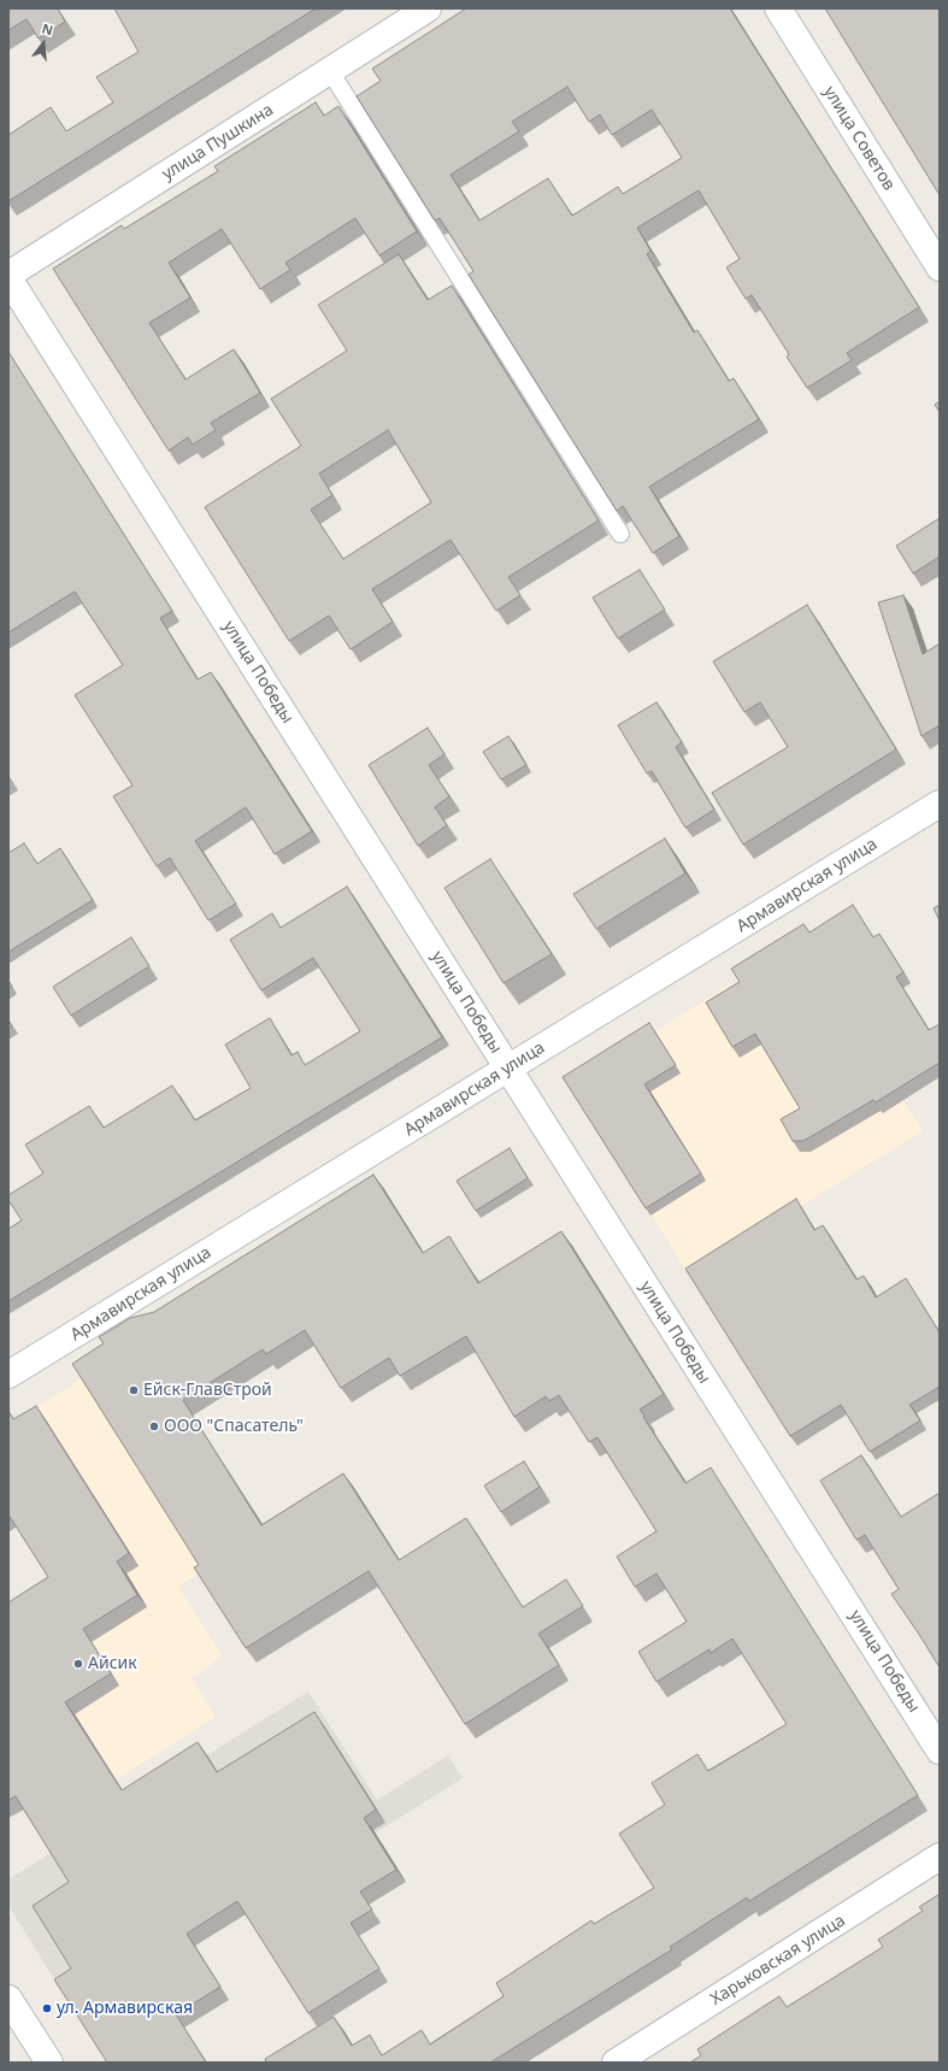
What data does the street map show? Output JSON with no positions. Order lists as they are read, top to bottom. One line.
{"streets":{"street":["улица Советов","улица Пушкина","улица Победы","Армавирская улица","Харьковская улица"]},"crossings":[["улица Победы","Армавирская улица"]],"places":["Ейск-ГлавСтрой","ООО \"Спасатель\"","Айсик","ул. Армавирская"],"north":"top"}
